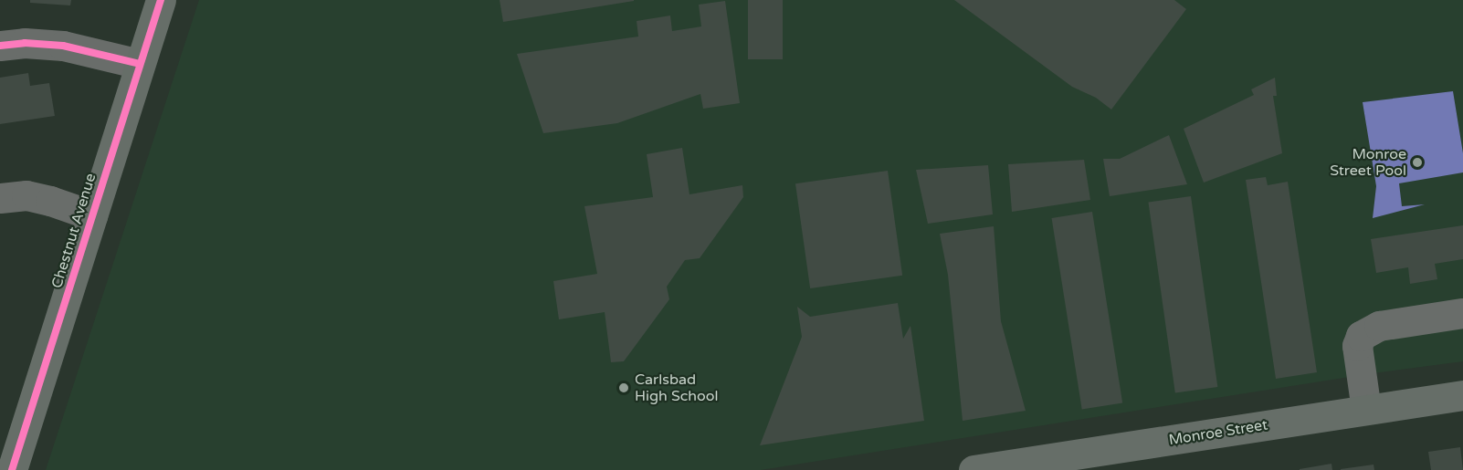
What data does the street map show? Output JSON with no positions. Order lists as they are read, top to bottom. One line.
{"streets":{"main road":["Chestnut Avenue","Monroe Street"]},"places":["Monroe Street Pool","Carlsbad High School"]}
